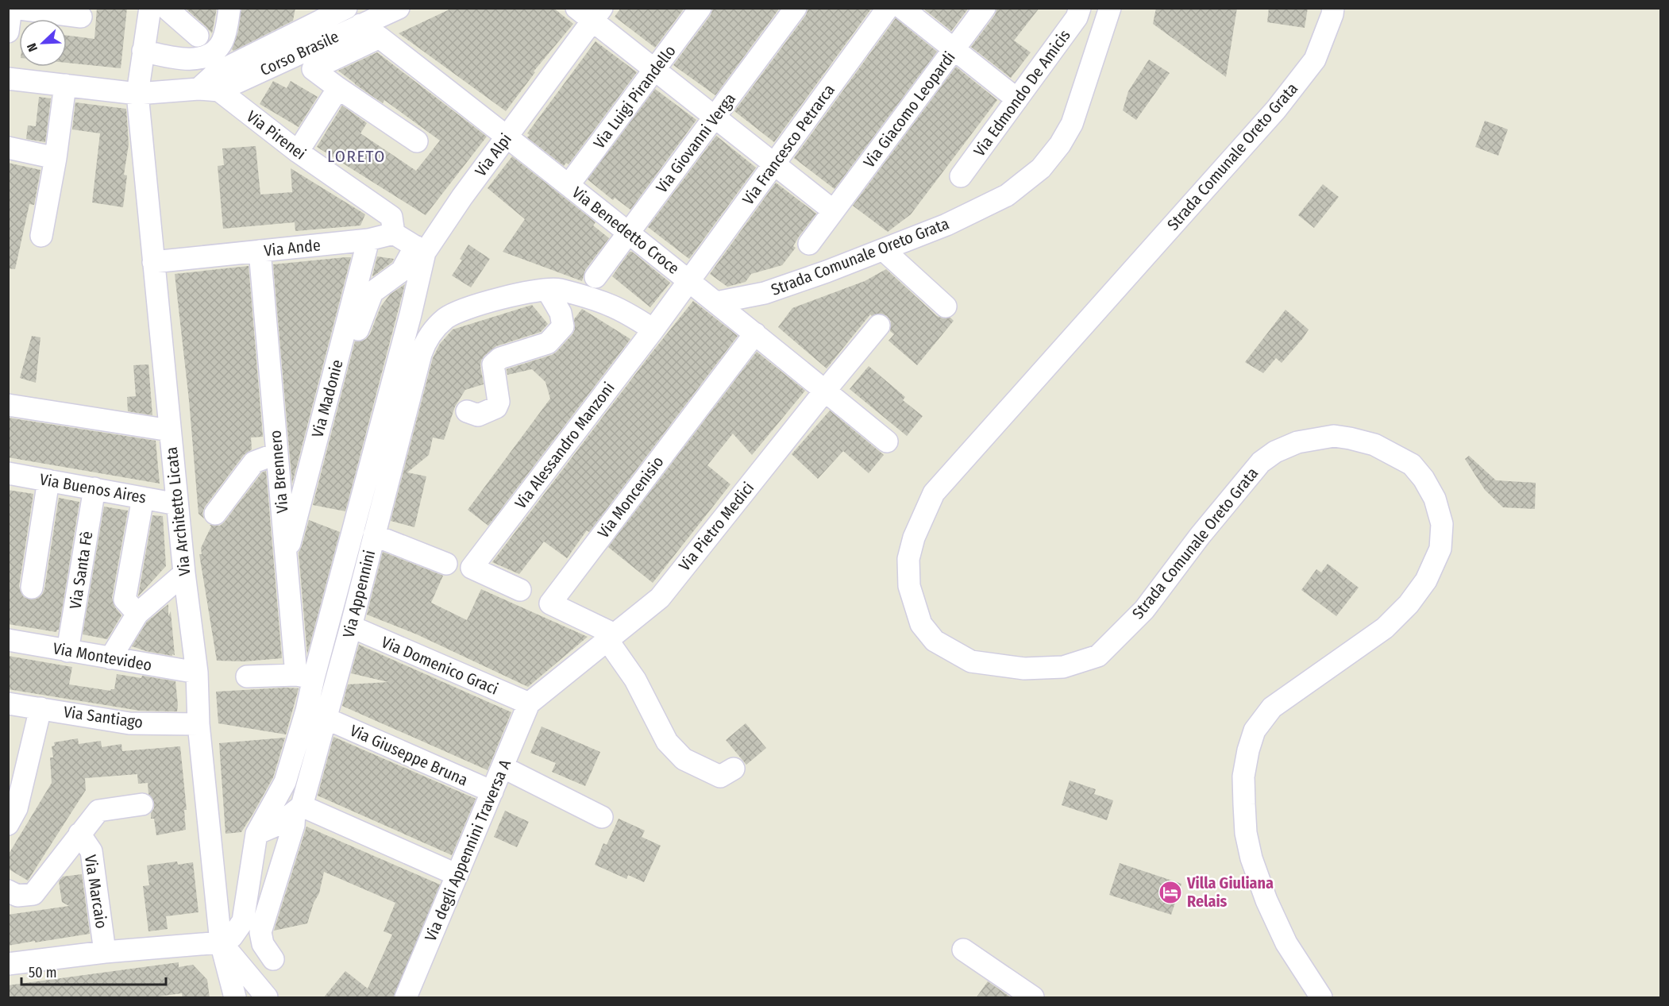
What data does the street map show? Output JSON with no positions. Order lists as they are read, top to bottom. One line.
{"streets":{"street":["Corso Brasile","Via Edmondo De Amicis","Via Luigi Pirandello","Via Giacomo Leopardi","Via Pirenei","Via Giovanni Verga","Via Francesco Petrarca","Via Alpi","Strada Comunale Oreto Grata","Via Benedetto Croce","Via Ande","Via Madonie","Via Alessandro Manzoni","Via Brennero","Via Buenos Aires","Via Moncenisio","Via Architetto Licata","Via Pietro Medici","Via Santa Fè","Via Appennini","Via Montevideo","Via Domenico Graci","Via Santiago","Via Giuseppe Bruna","Via degli Appennini Traversa A","Via Marcaio"]},"crossings":[["Corso Brasile","Via Pirenei"],["Corso Brasile","Via Benedetto Croce"],["Corso Brasile","Via Architetto Licata"],["Via Luigi Pirandello","Via Benedetto Croce"],["Via Pirenei","Via Ande"],["Via Giovanni Verga","Via Benedetto Croce"],["Via Francesco Petrarca","Via Benedetto Croce"],["Via Francesco Petrarca","Via Alessandro Manzoni"],["Via Alpi","Via Benedetto Croce"],["Via Alpi","Via Appennini"],["Strada Comunale Oreto Grata","Via Benedetto Croce"],["Via Benedetto Croce","Via Alessandro Manzoni"],["Via Benedetto Croce","Via Moncenisio"],["Via Benedetto Croce","Via Pietro Medici"],["Via Ande","Via Madonie"],["Via Ande","Via Brennero"],["Via Ande","Via Architetto Licata"],["Via Madonie","Via Brennero"],["Via Brennero","Via Appennini"],["Via Buenos Aires","Via Architetto Licata"],["Via Buenos Aires","Via Santa Fè"],["Via Moncenisio","Via Pietro Medici"],["Via Architetto Licata","Via Appennini"],["Via Architetto Licata","Via Montevideo"],["Via Architetto Licata","Via Santiago"],["Via Pietro Medici","Via Domenico Graci"],["Via Pietro Medici","Via degli Appennini Traversa A"],["Via Santa Fè","Via Montevideo"],["Via Appennini","Via Domenico Graci"],["Via Appennini","Via Giuseppe Bruna"],["Via Domenico Graci","Via degli Appennini Traversa A"],["Via Giuseppe Bruna","Via degli Appennini Traversa A"]],"districts":["LORETO"],"places":{"hotel":["Villa Giuliana Relais"]},"scale_bar":"50 m","north":"bottom left"}
